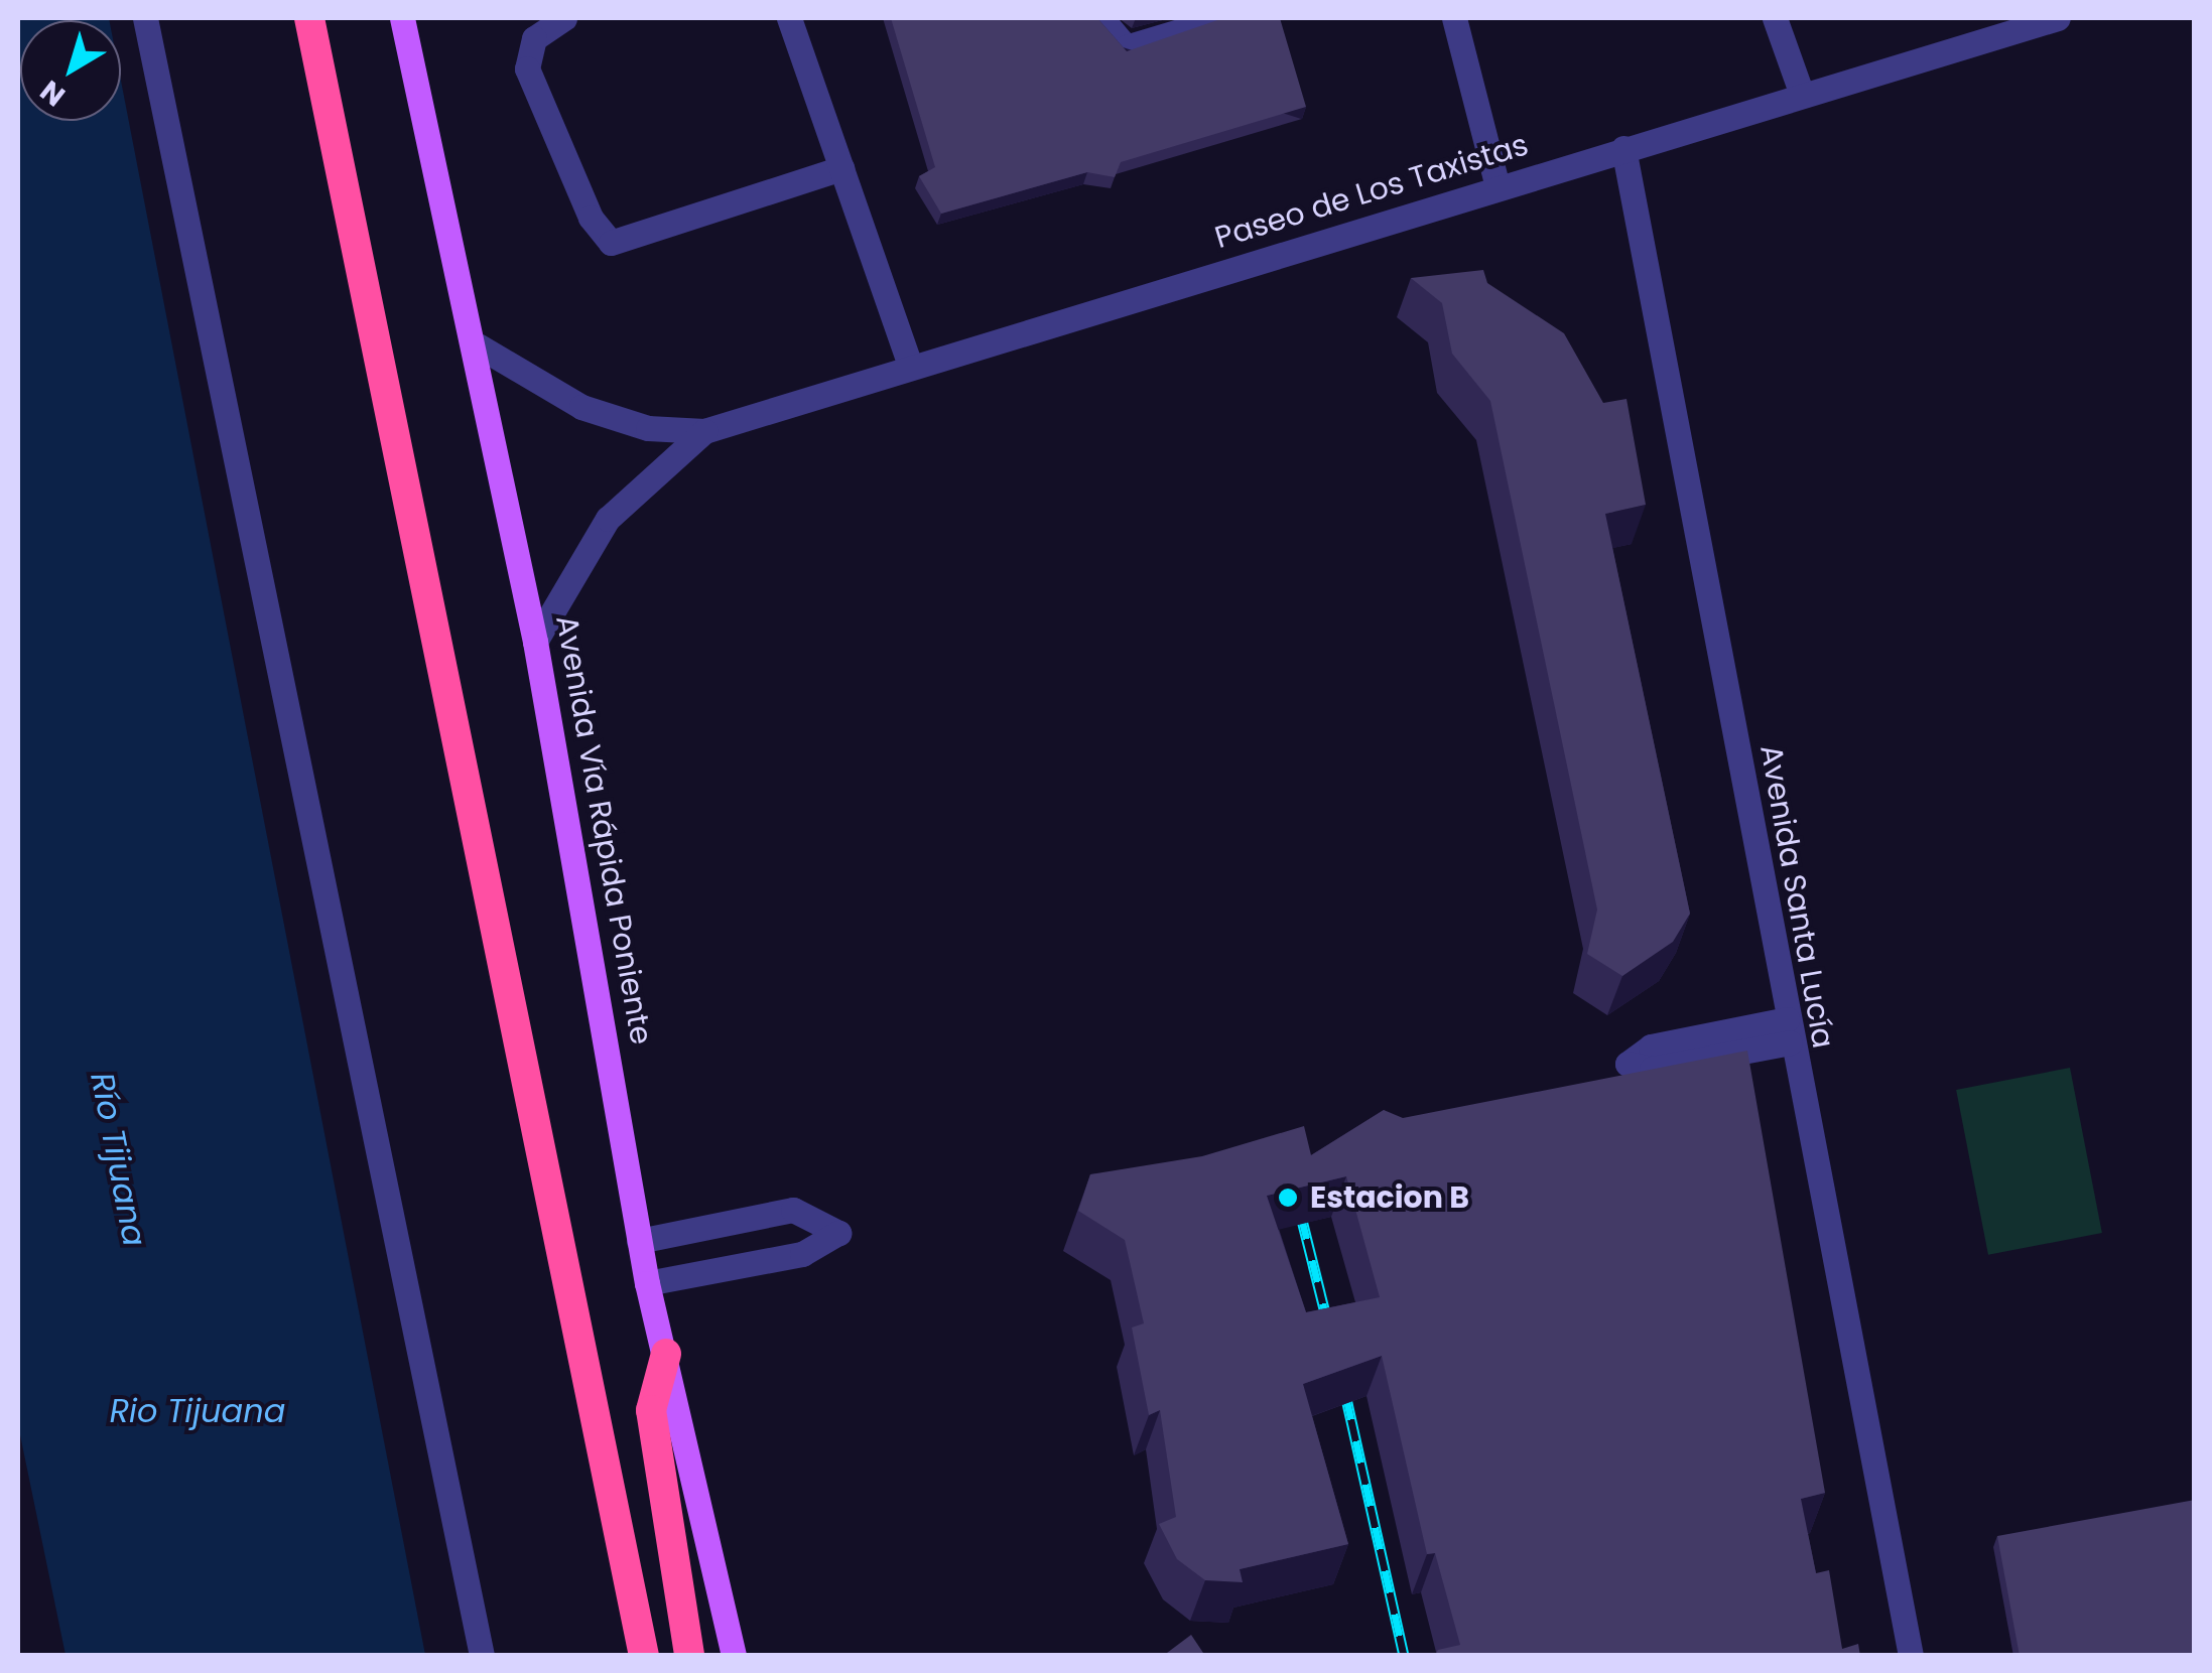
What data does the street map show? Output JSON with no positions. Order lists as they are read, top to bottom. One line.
{"streets":{"main road":["Avenida Vía Rápida Poniente"],"street":["Paseo de Los Taxistas","Avenida Santa Lucía"]},"crossings":[["Paseo de Los Taxistas","Avenida Vía Rápida Poniente"],["Paseo de Los Taxistas","Avenida Santa Lucía"]],"water":["Río Tijuana","Rio Tijuana"],"places":["Estacion B"],"north":"bottom left"}
